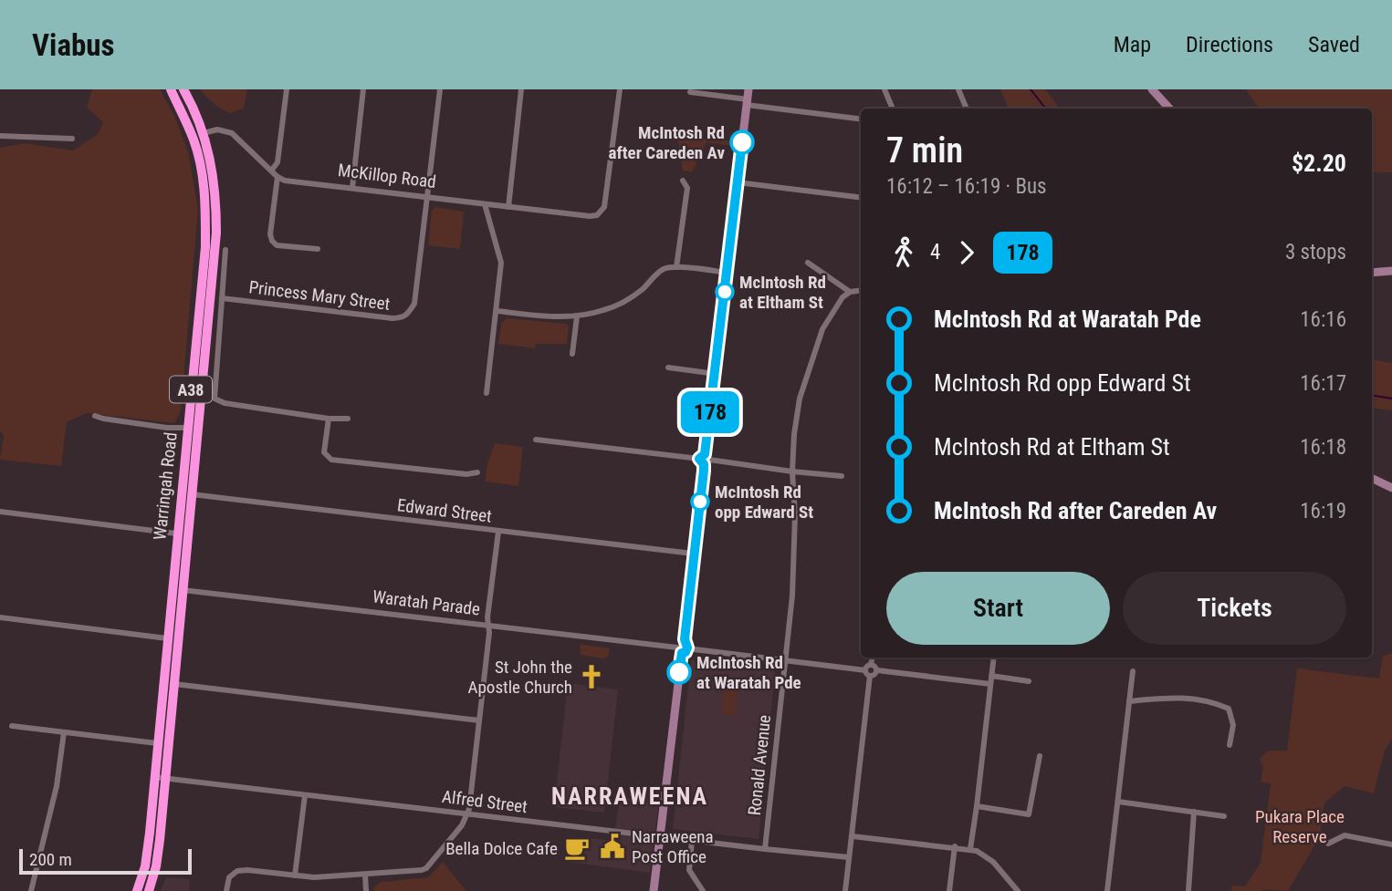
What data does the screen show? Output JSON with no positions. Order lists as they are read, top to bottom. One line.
{"streets":{"highway":["A38","Warringah Road"],"street":["McKillop Road","Princess Mary Street","Edward Street","Waratah Parade","Ronald Avenue","Alfred Street"]},"crossings":[["McKillop Road","Princess Mary Street"],["Warringah Road","Edward Street"],["Warringah Road","Waratah Parade"],["Warringah Road","Alfred Street"],["Waratah Parade","Ronald Avenue"],["Ronald Avenue","Alfred Street"]],"districts":["NARRAWEENA"],"parks":["Pukara Place Reserve"],"places":{"other":["McIntosh Rd after Careden Av","McIntosh Rd at Eltham St","McIntosh Rd opp Edward St","McIntosh Rd at Waratah Pde"],"church":["St John the Apostle Church"],"public building":["Narraweena Post Office"],"cafe":["Bella Dolce Cafe"]},"lines":["bus line 178"],"scale_bar":"200 m","page":{"header":"Viabus","nav":["Map","Directions","Saved"],"on_map":"178","heading":["7 min","16:12 – 16:19 · Bus","$2.20"],"legs":["4","178","3 stops"],"list":[{"name":"McIntosh Rd at Waratah Pde","value":"16:16"},{"name":"McIntosh Rd opp Edward St","value":"16:17"},{"name":"McIntosh Rd at Eltham St","value":"16:18"},{"name":"McIntosh Rd after Careden Av","value":"16:19"}],"buttons":["Start","Tickets"],"scale":"200 m"}}
